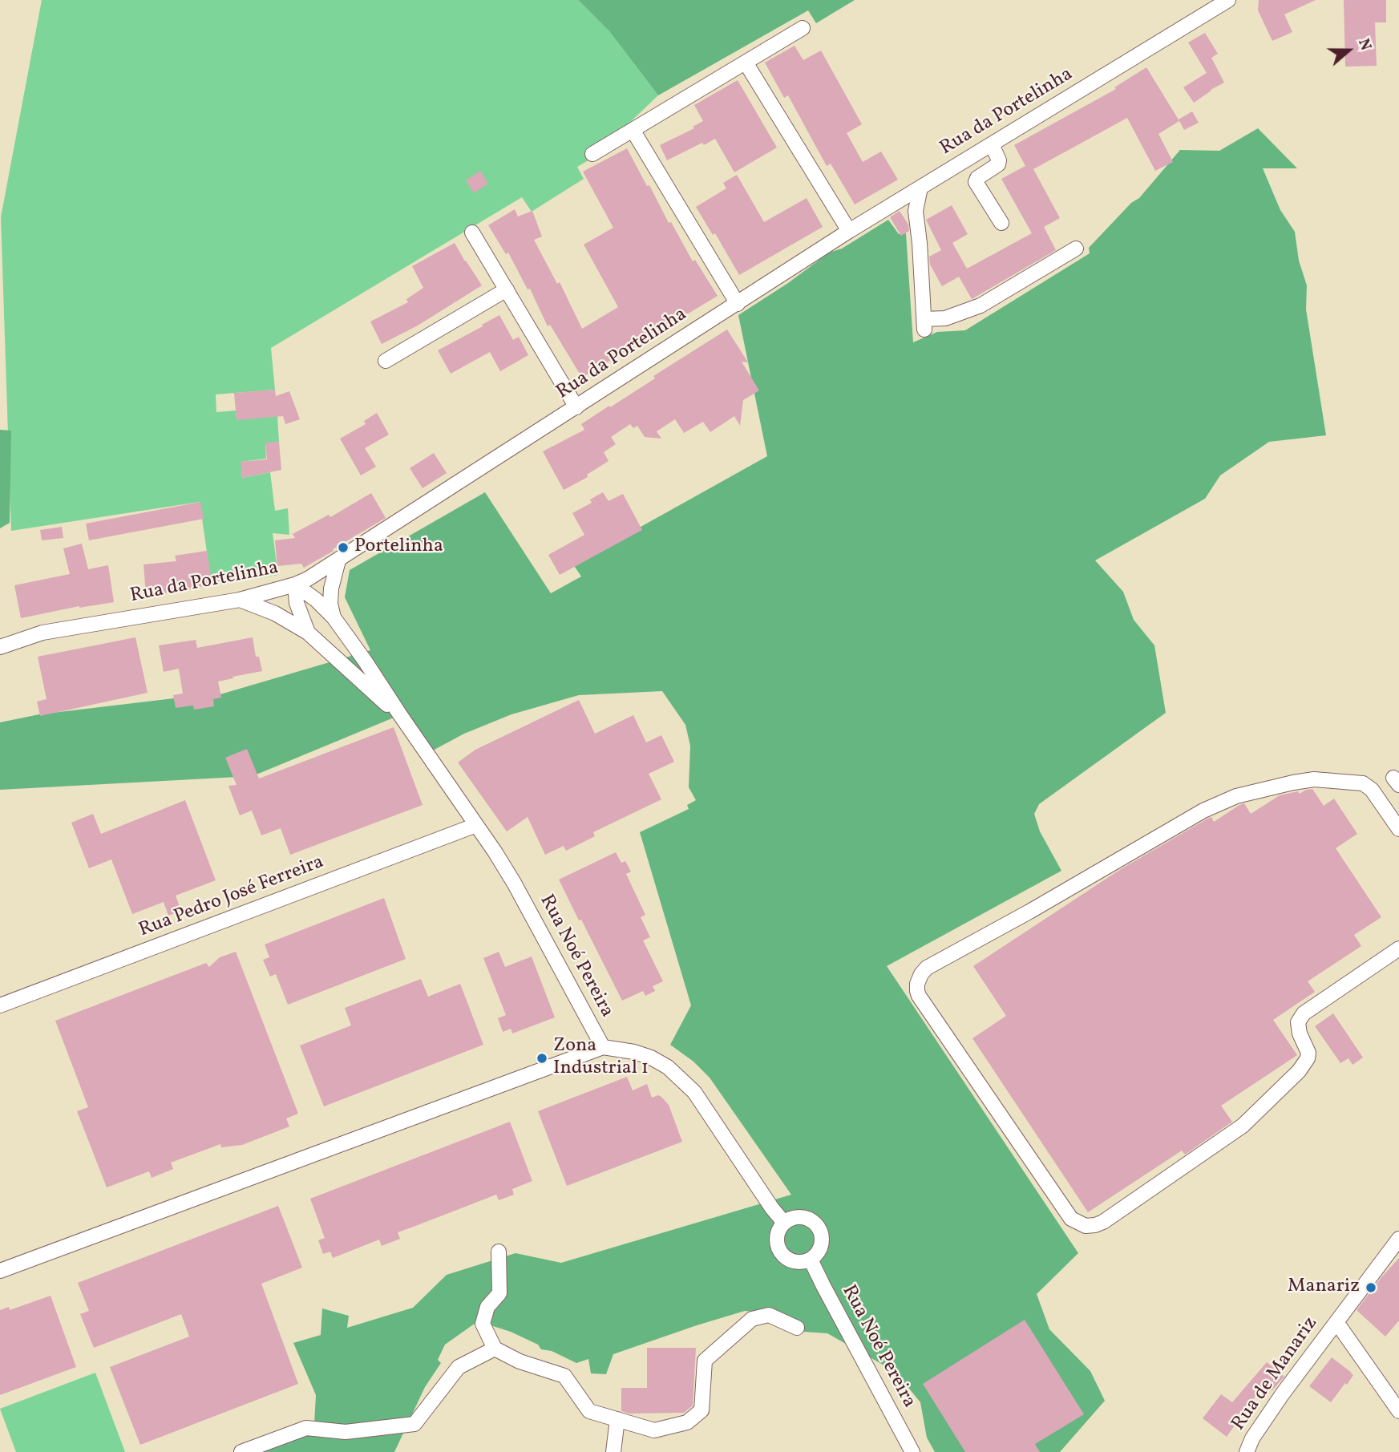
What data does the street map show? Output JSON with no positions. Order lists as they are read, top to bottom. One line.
{"streets":{"street":["Rua da Portelinha","Rua Pedro José Ferreira","Rua Noé Pereira","Rua de Manariz"]},"crossings":[["Rua da Portelinha","Rua Noé Pereira"],["Rua Pedro José Ferreira","Rua Noé Pereira"]],"places":["Portelinha","Zona Industrial 1","Manariz"],"north":"right"}
